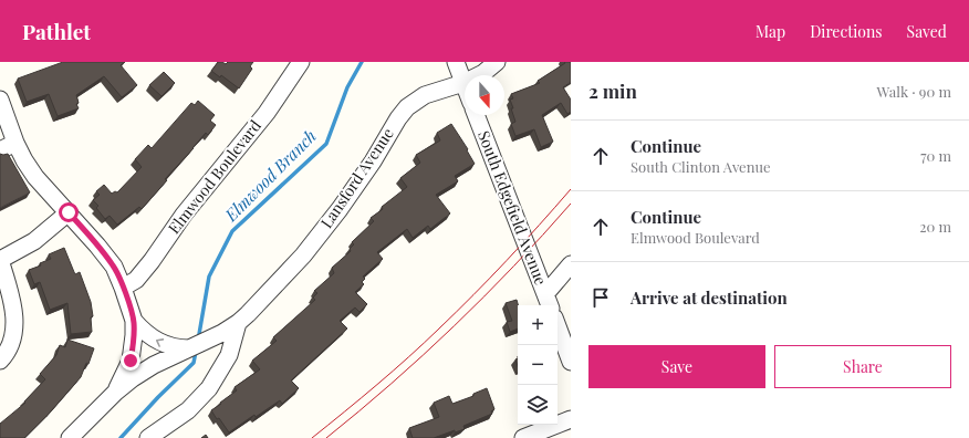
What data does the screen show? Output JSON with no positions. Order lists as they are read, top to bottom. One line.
{"streets":{"street":["Elmwood Boulevard","Lansford Avenue","South Edgefield Avenue"]},"water":["Elmwood Branch"],"north":"bottom","page":{"header":"Pathlet","nav":["Map","Directions","Saved"],"heading":["2 min","Walk · 90 m"],"list":[["Continue","South Clinton Avenue","70 m"],["Continue","Elmwood Boulevard","20 m"],"Arrive at destination"],"map_buttons":["+","−"],"buttons":["Save","Share"]}}
